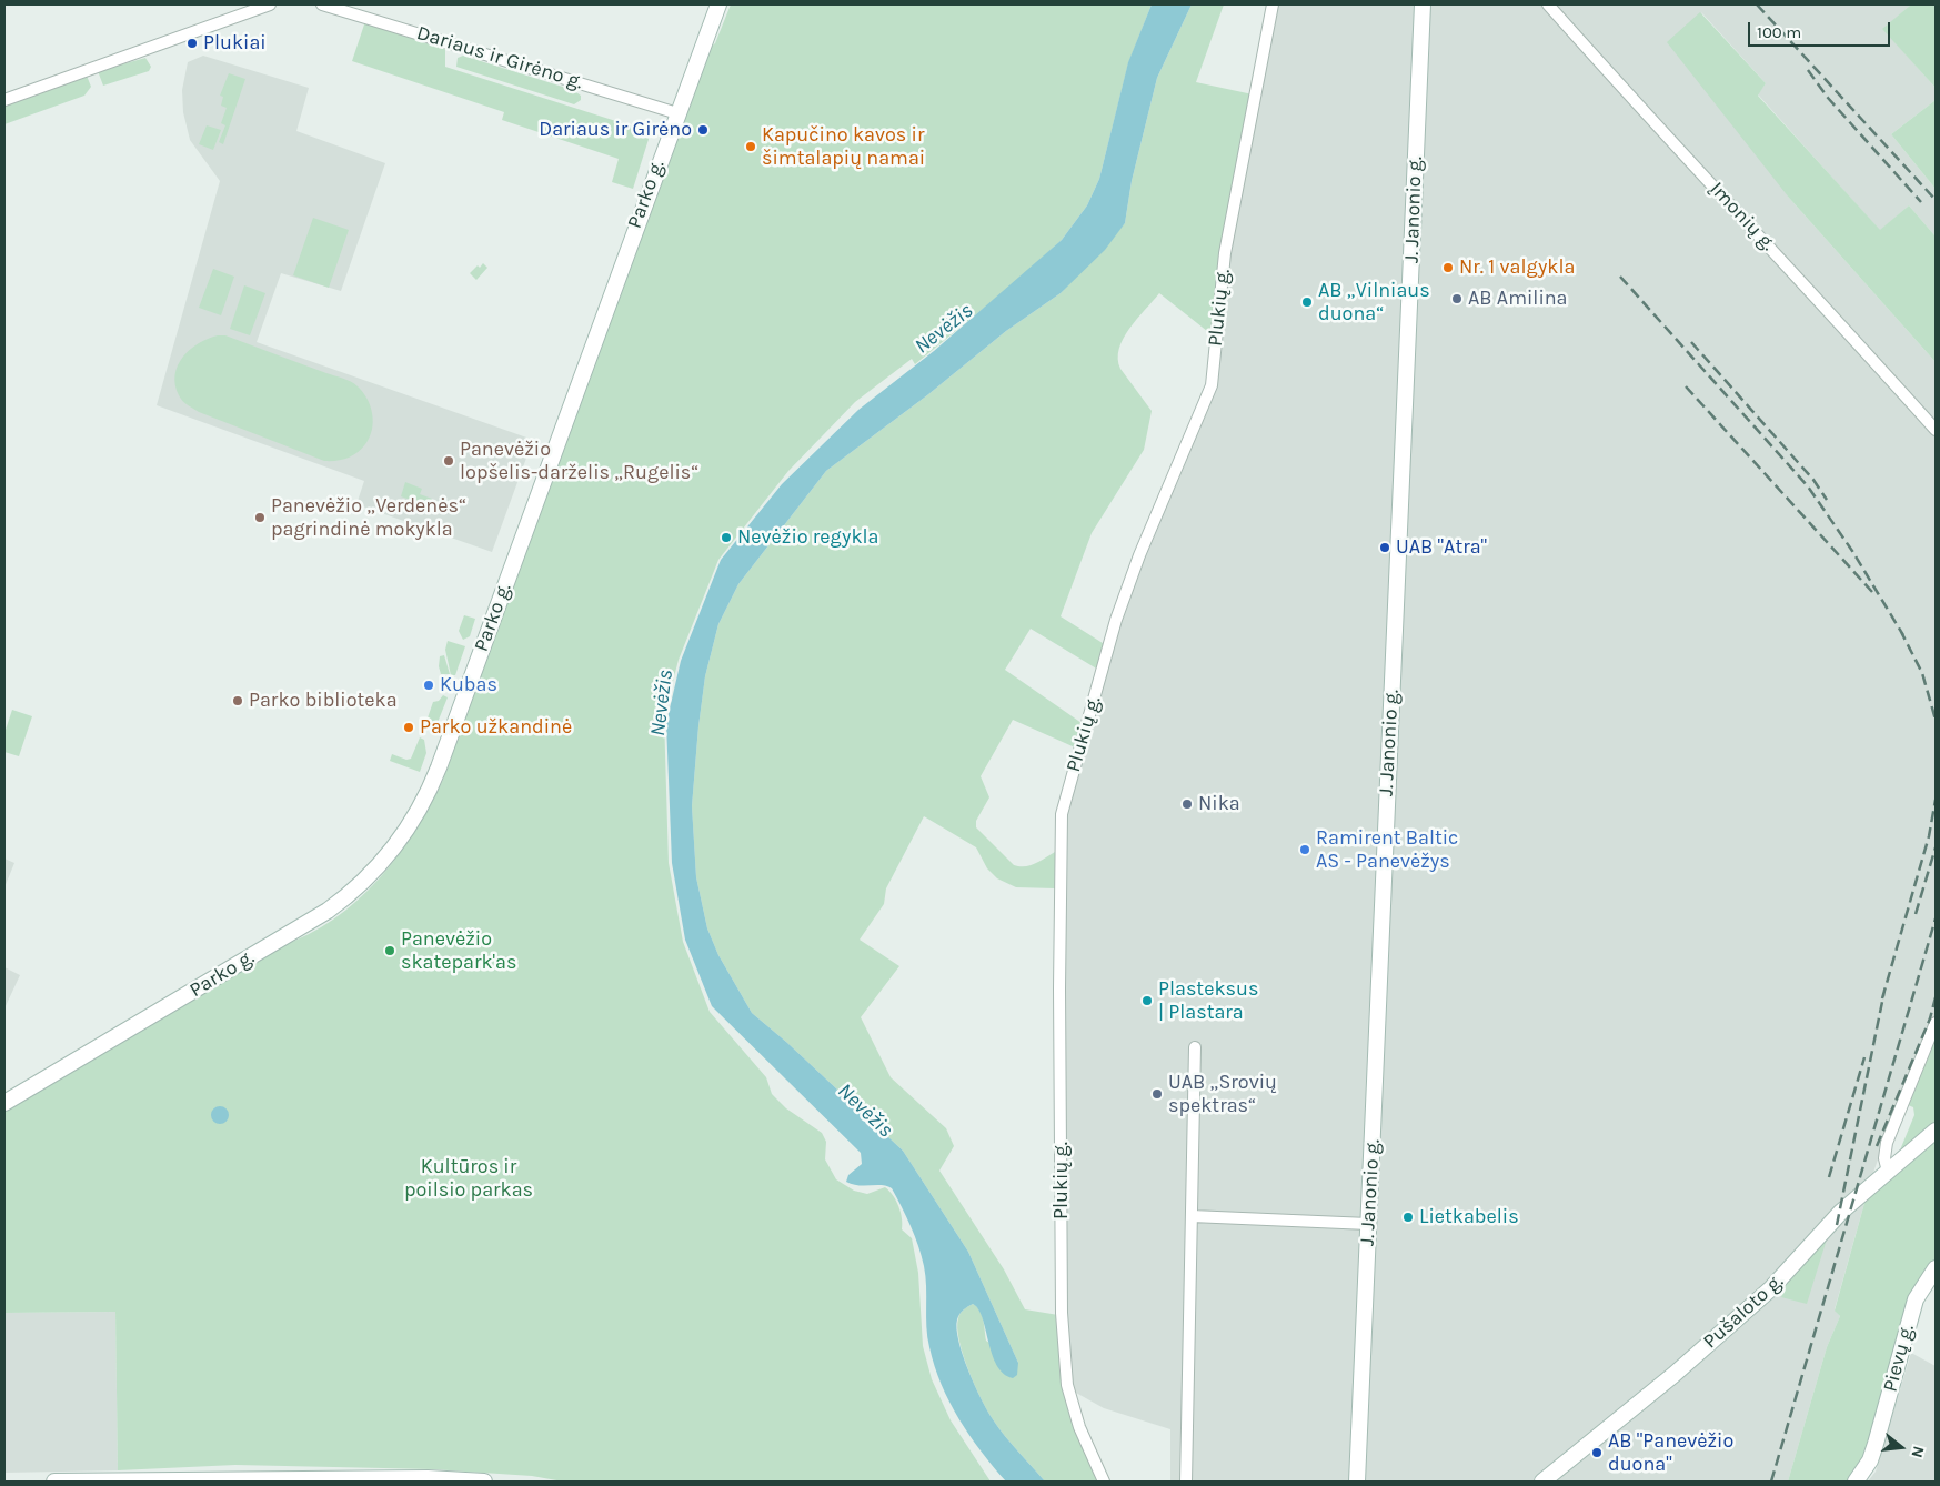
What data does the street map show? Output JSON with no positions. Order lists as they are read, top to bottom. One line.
{"streets":{"main road":["Parko g.","J. Janonio g.","Pušaloto g.","Pievų g."],"street":["Dariaus ir Girėno g.","Įmonių g.","Plukių g."]},"crossings":[["Dariaus ir Girėno g.","Parko g."]],"water":["Nevėžis"],"parks":["Kultūros ir poilsio parkas"],"places":["Plukiai","Dariaus ir Girėno","Kapučino kavos ir šimtalapių namai","Nr. 1 valgykla","AB Amilina","AB „Vilniaus duona“","Panevėžio lopšelis-darželis „Rugelis“","Panevėžio „Verdenės“ pagrindinė mokykla","Nevėžio regykla","UAB \"Atra\"","Kubas","Parko biblioteka","Parko užkandinė","Nika","Ramirent Baltic AS - Panevėžys","Panevėžio skatepark'as","Plasteksus | Plastara","UAB „Srovių spektras“","Lietkabelis","AB \"Panevėžio duona\""],"scale_bar":"100 m","north":"right"}
